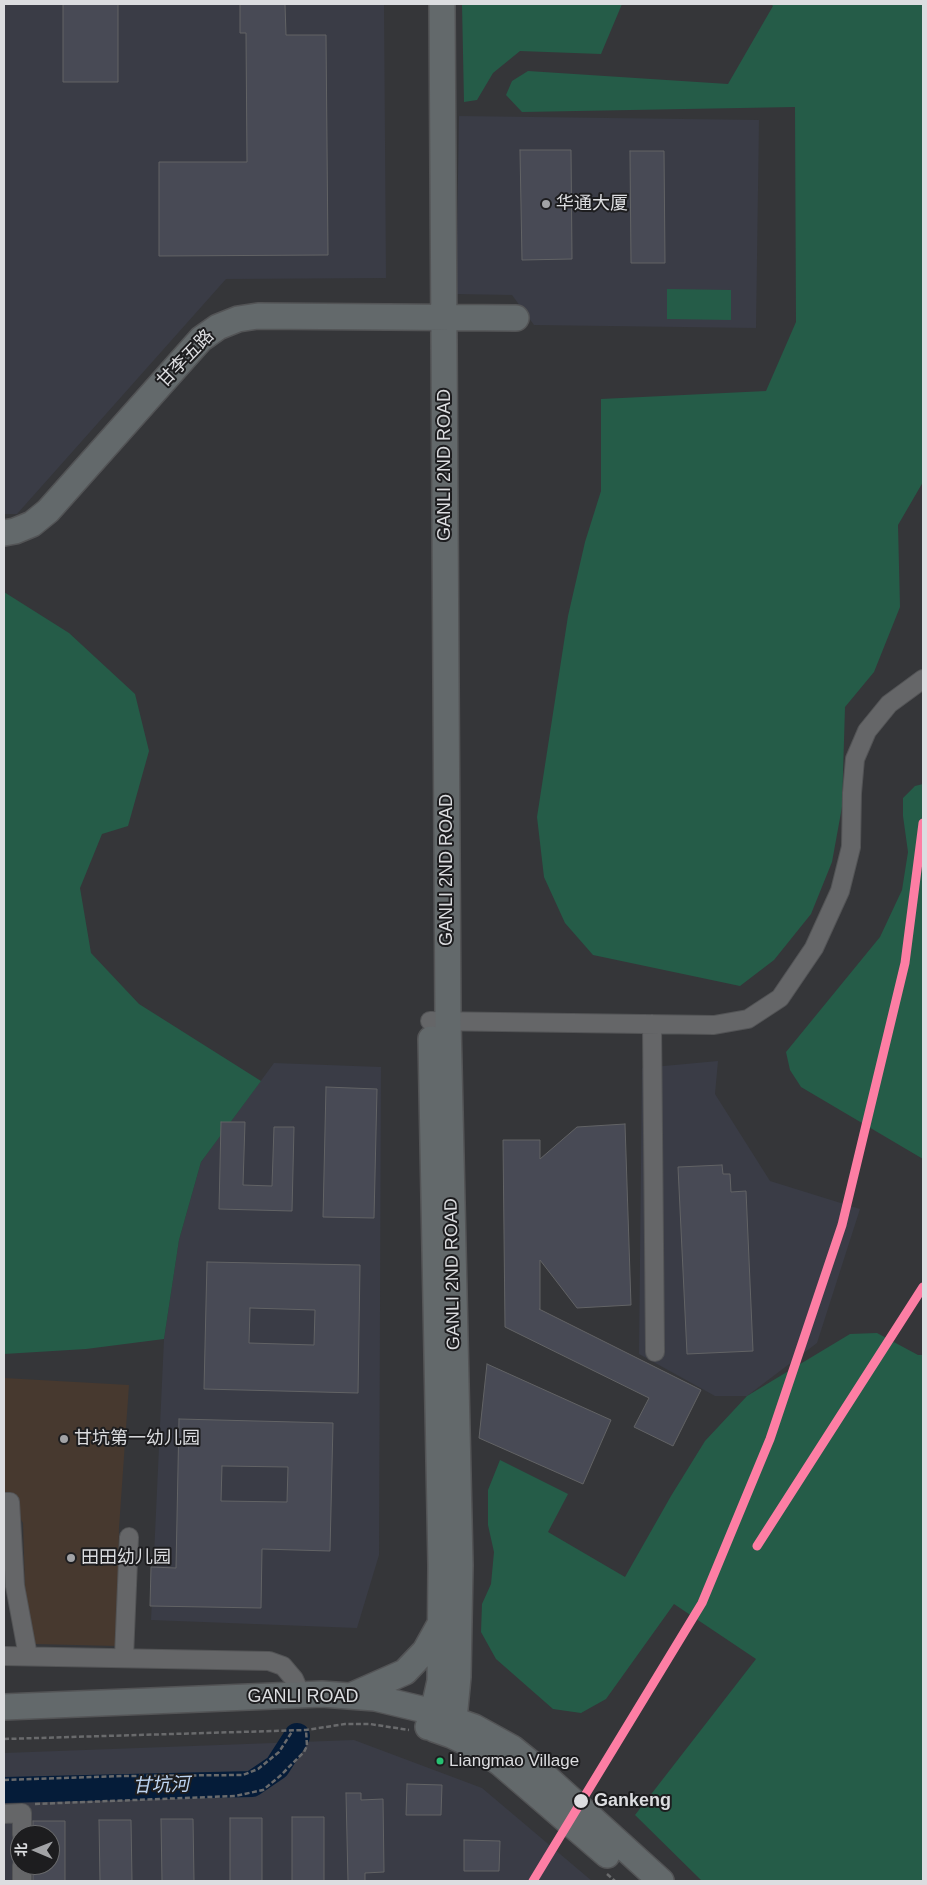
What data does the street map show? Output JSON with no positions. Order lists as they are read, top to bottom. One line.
{"streets":{"main road":["甘李五路","GANLI 2ND ROAD","GANLI ROAD"]},"crossings":[["甘李五路","GANLI 2ND ROAD"],["GANLI 2ND ROAD","GANLI ROAD"]],"water":["甘坑河"],"places":["华通大厦","甘坑第一幼儿园","田田幼儿园","Liangmao Village","Gankeng"],"north":"left"}
